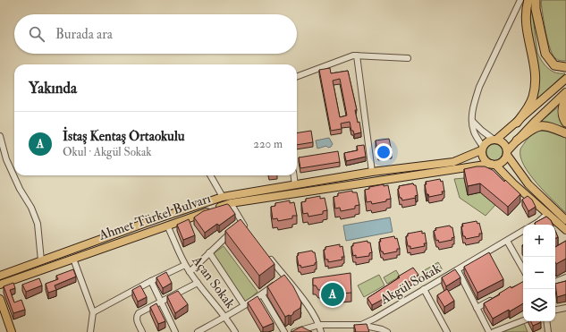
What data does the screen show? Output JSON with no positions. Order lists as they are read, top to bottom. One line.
{"streets":{"main road":["Ahmet Türkel Bulvarı"],"street":["Açan Sokak","Akgül Sokak"]},"crossings":[["Ahmet Türkel Bulvarı","Açan Sokak"]],"page":{"search":"Burada ara","heading":"Yakında","list":[{"mark":"A","name":"İstaş Kentaş Ortaokulu","note":"Okul · Akgül Sokak","value":"220 m"}],"map_buttons":["+","−"],"pins":"A"}}
